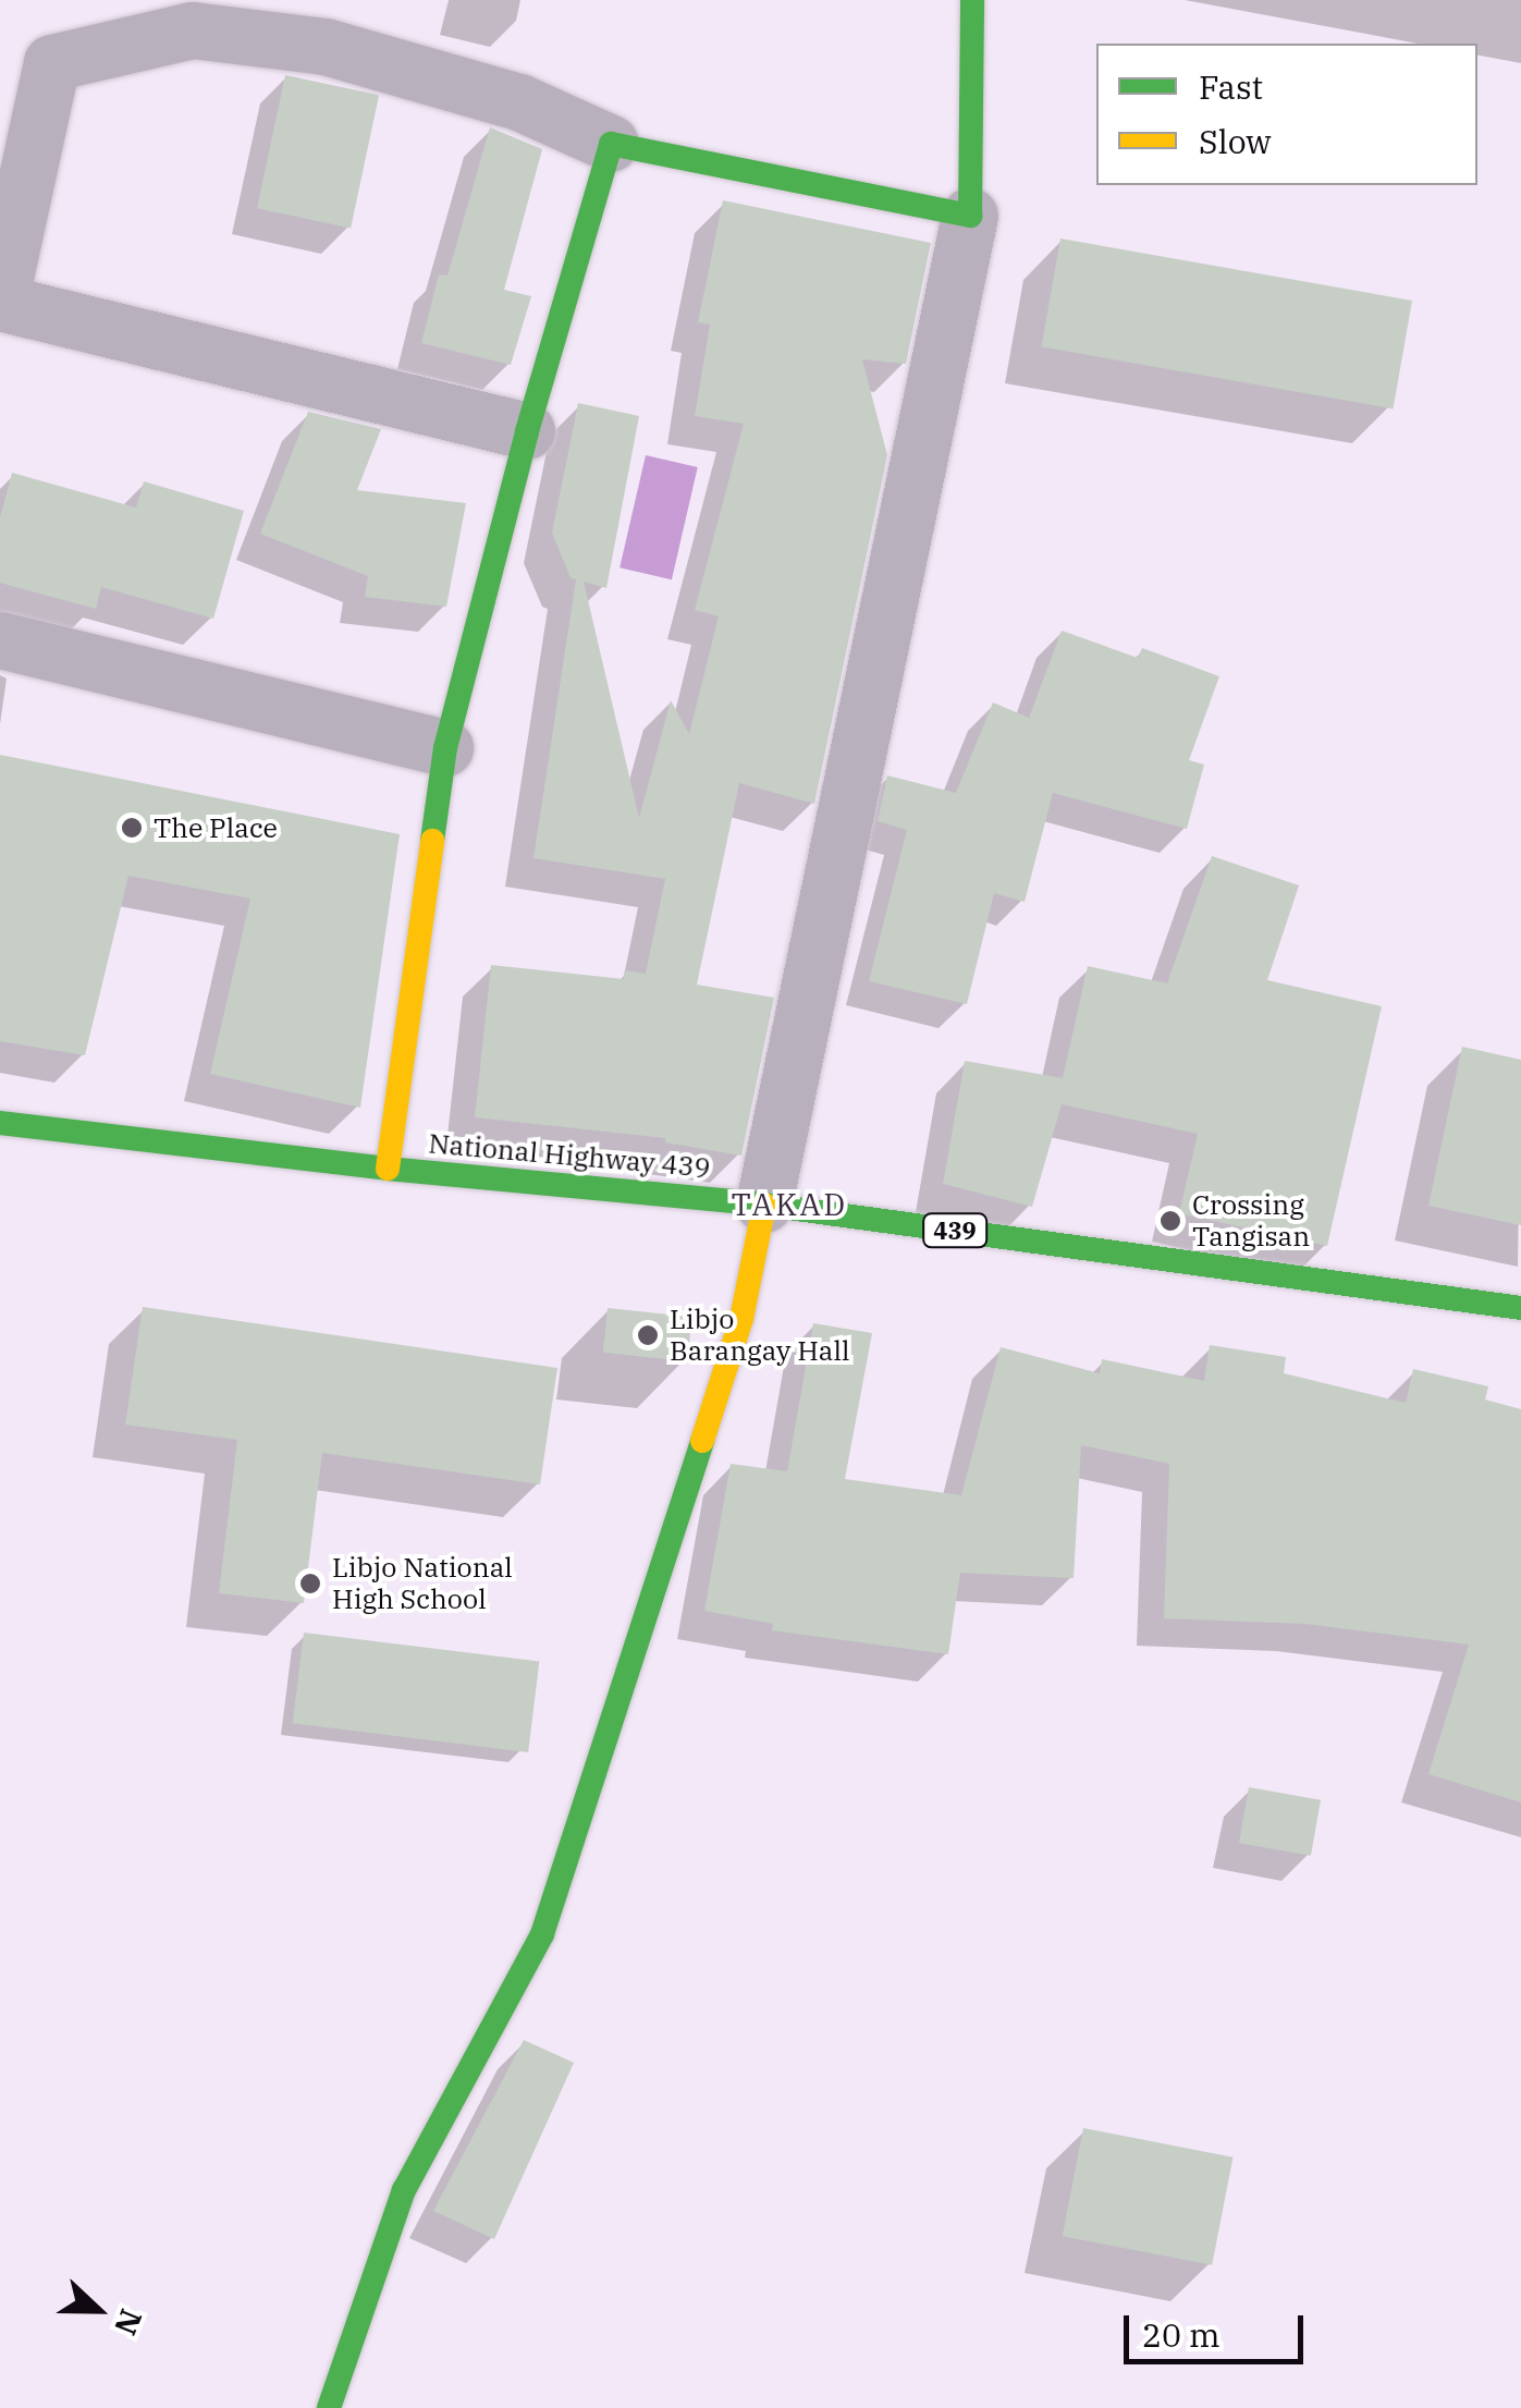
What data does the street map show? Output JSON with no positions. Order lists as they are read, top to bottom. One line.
{"streets":{"street":["National Highway 439","439"]},"districts":["TAKAD"],"places":["The Place","Crossing Tangisan","Libjo Barangay Hall","Libjo National High School"],"legend":["Fast","Slow"],"scale_bar":"20 m","north":"right"}
